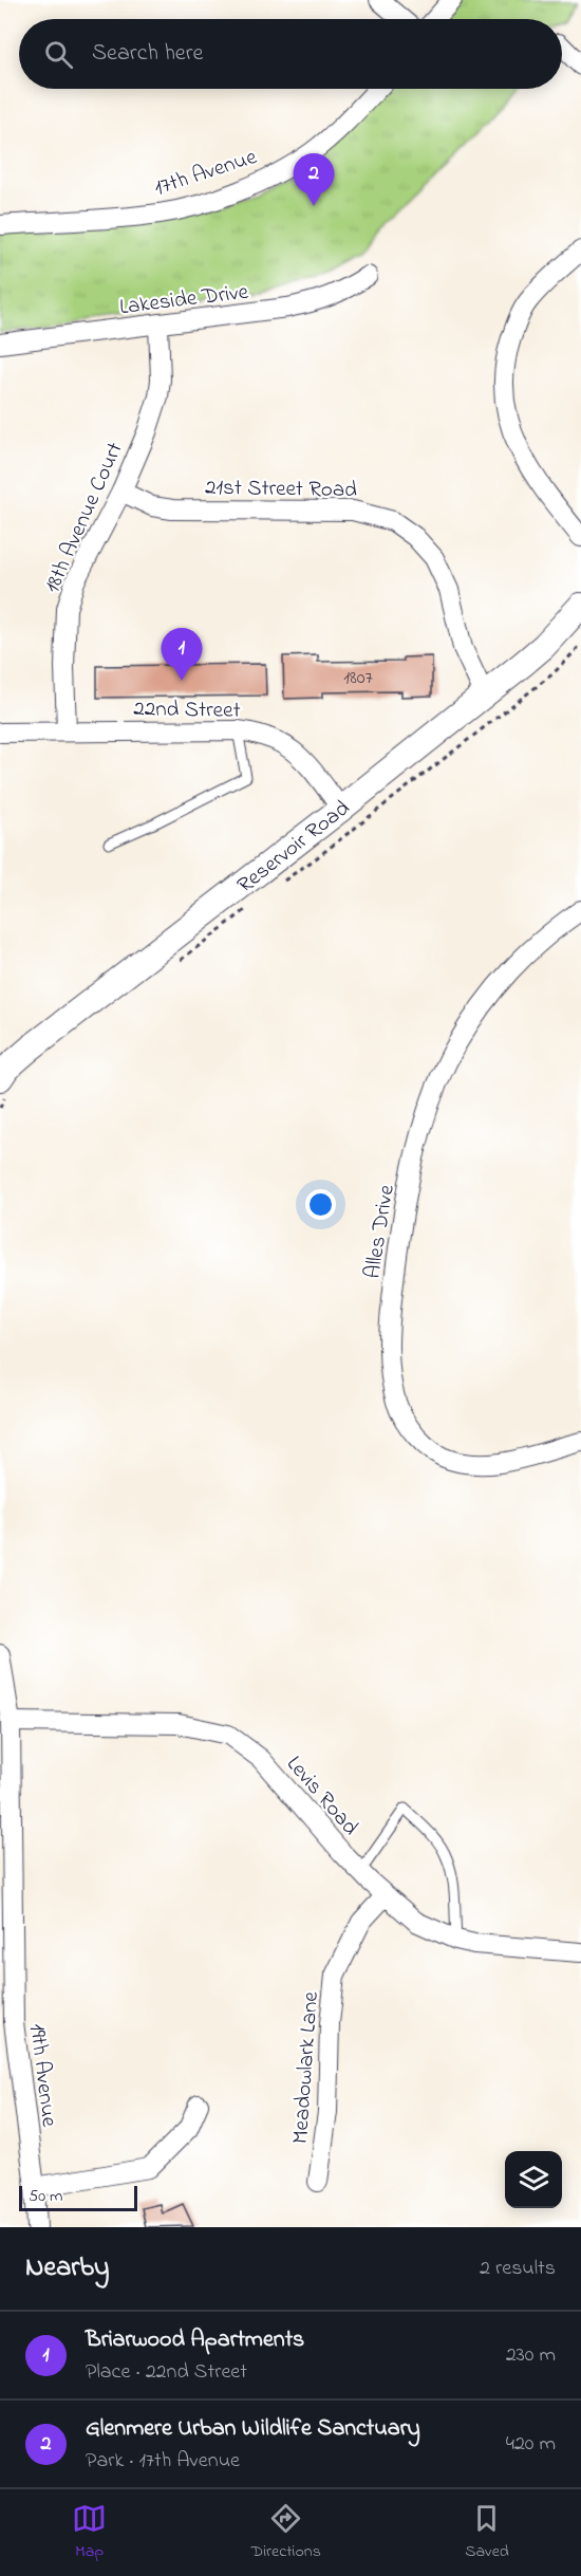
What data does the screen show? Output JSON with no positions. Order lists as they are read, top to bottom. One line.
{"streets":{"street":["17th Avenue","Lakeside Drive","21st Street Road","18th Avenue Court","22nd Street","Reservoir Road","Alles Drive","Levis Road","Meadowlark Lane","19th Avenue"]},"crossings":[["Lakeside Drive","18th Avenue Court"],["21st Street Road","18th Avenue Court"],["21st Street Road","Reservoir Road"],["18th Avenue Court","22nd Street"],["22nd Street","Reservoir Road"],["Levis Road","Meadowlark Lane"],["Levis Road","19th Avenue"]],"house_numbers":["1807"],"scale_bar":"50 m","page":{"search":"Search here","pins":["2","1"],"scale":"50 m","heading":["Nearby","2 results"],"list":[{"mark":"1","name":"Briarwood Apartments","note":"Place · 22nd Street","value":"230 m"},{"mark":"2","name":"Glenmere Urban Wildlife Sanctuary","note":"Park · 17th Avenue","value":"420 m"}],"nav":["Map","Directions","Saved"]}}
